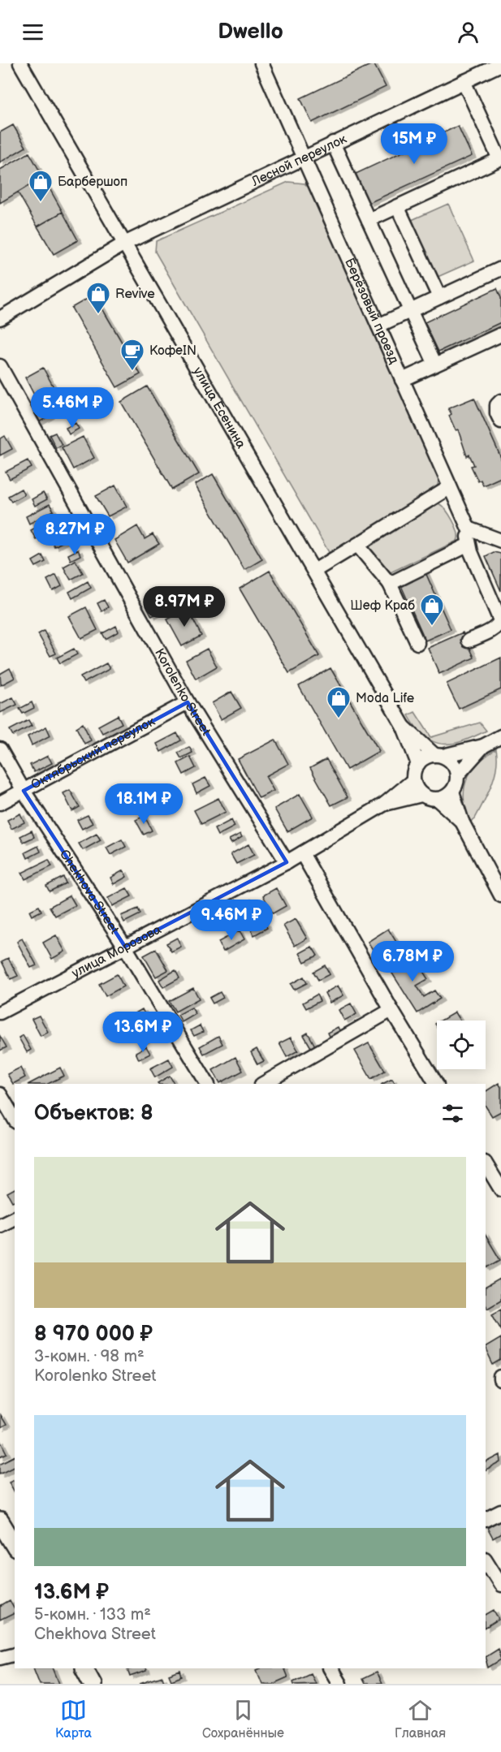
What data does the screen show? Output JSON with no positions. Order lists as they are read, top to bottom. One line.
{"streets":{"street":["Лесной переулок","Берёзовый проезд","улица Есенина","Korolenko Street","Октябрьский переулок","Chekhova Street","улица Морозова"]},"crossings":[["Лесной переулок","Берёзовый проезд"],["Лесной переулок","улица Есенина"],["Korolenko Street","Октябрьский переулок"],["Korolenko Street","улица Морозова"],["Октябрьский переулок","Chekhova Street"],["Chekhova Street","улица Морозова"]],"places":{"shop":["Барбершоп","Revive","Шеф Краб","Moda Life"],"cafe":["КофеIN"]},"page":{"header":"Dwello","price":["15M ₽","5.46M ₽","8.27M ₽","8.97M ₽","18.1M ₽","9.46M ₽","6.78M ₽","13.6M ₽"],"heading":"Объектов: 8","list":[{"name":"8 970 000 ₽","note":"3-комн. · 98 m² · Korolenko Street"},{"name":"13.6M ₽","note":"5-комн. · 133 m² · Chekhova Street"}],"tabs":["Карта","Сохранённые","Главная"]}}
